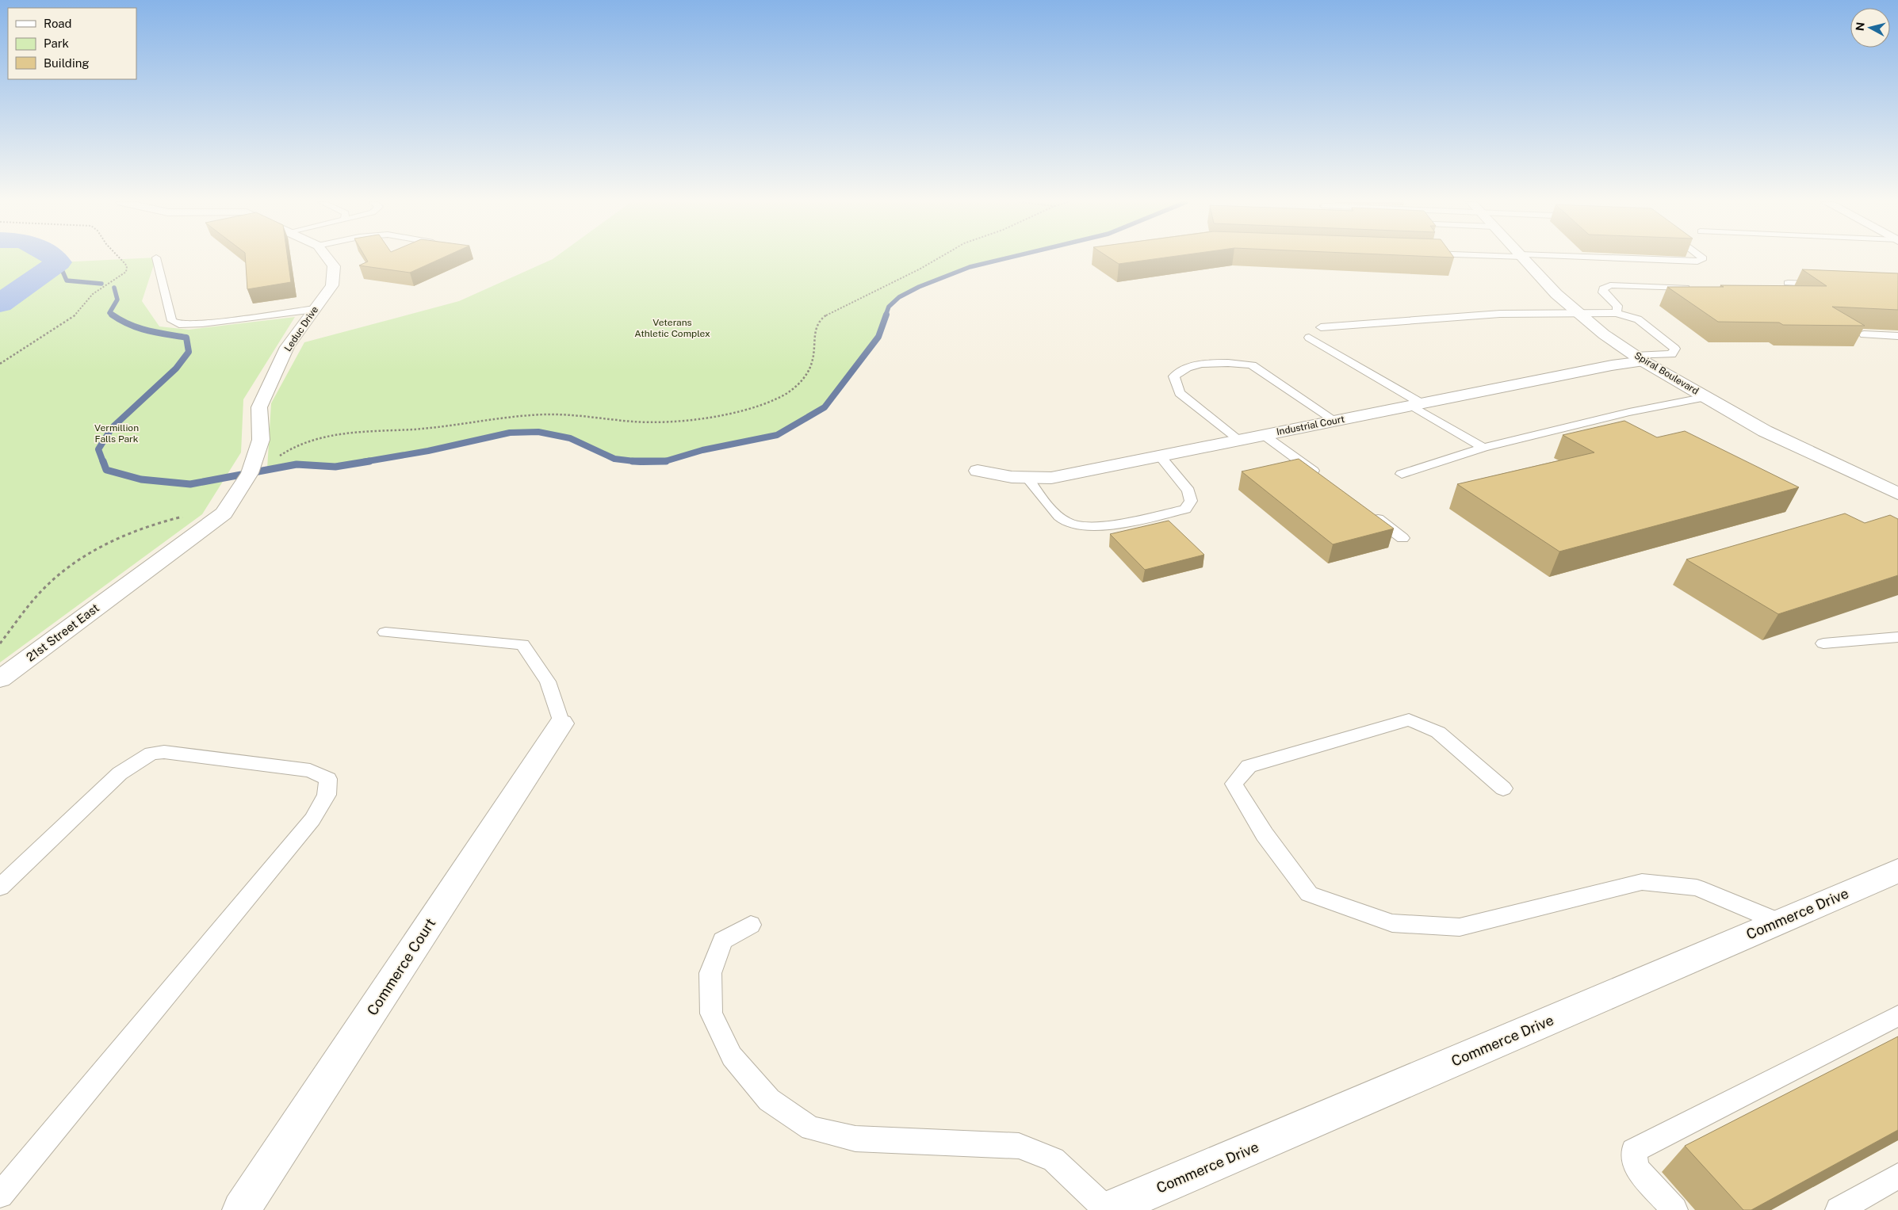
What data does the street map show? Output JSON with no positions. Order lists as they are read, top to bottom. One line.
{"streets":{"street":["Leduc Drive","Spiral Boulevard","Industrial Court","21st Street East","Commerce Drive","Commerce Court"]},"crossings":[["Leduc Drive","21st Street East"],["Spiral Boulevard","Industrial Court"]],"parks":["Veterans Athletic Complex","Vermillion Falls Park"],"legend":["Road","Park","Building"],"north":"left"}
